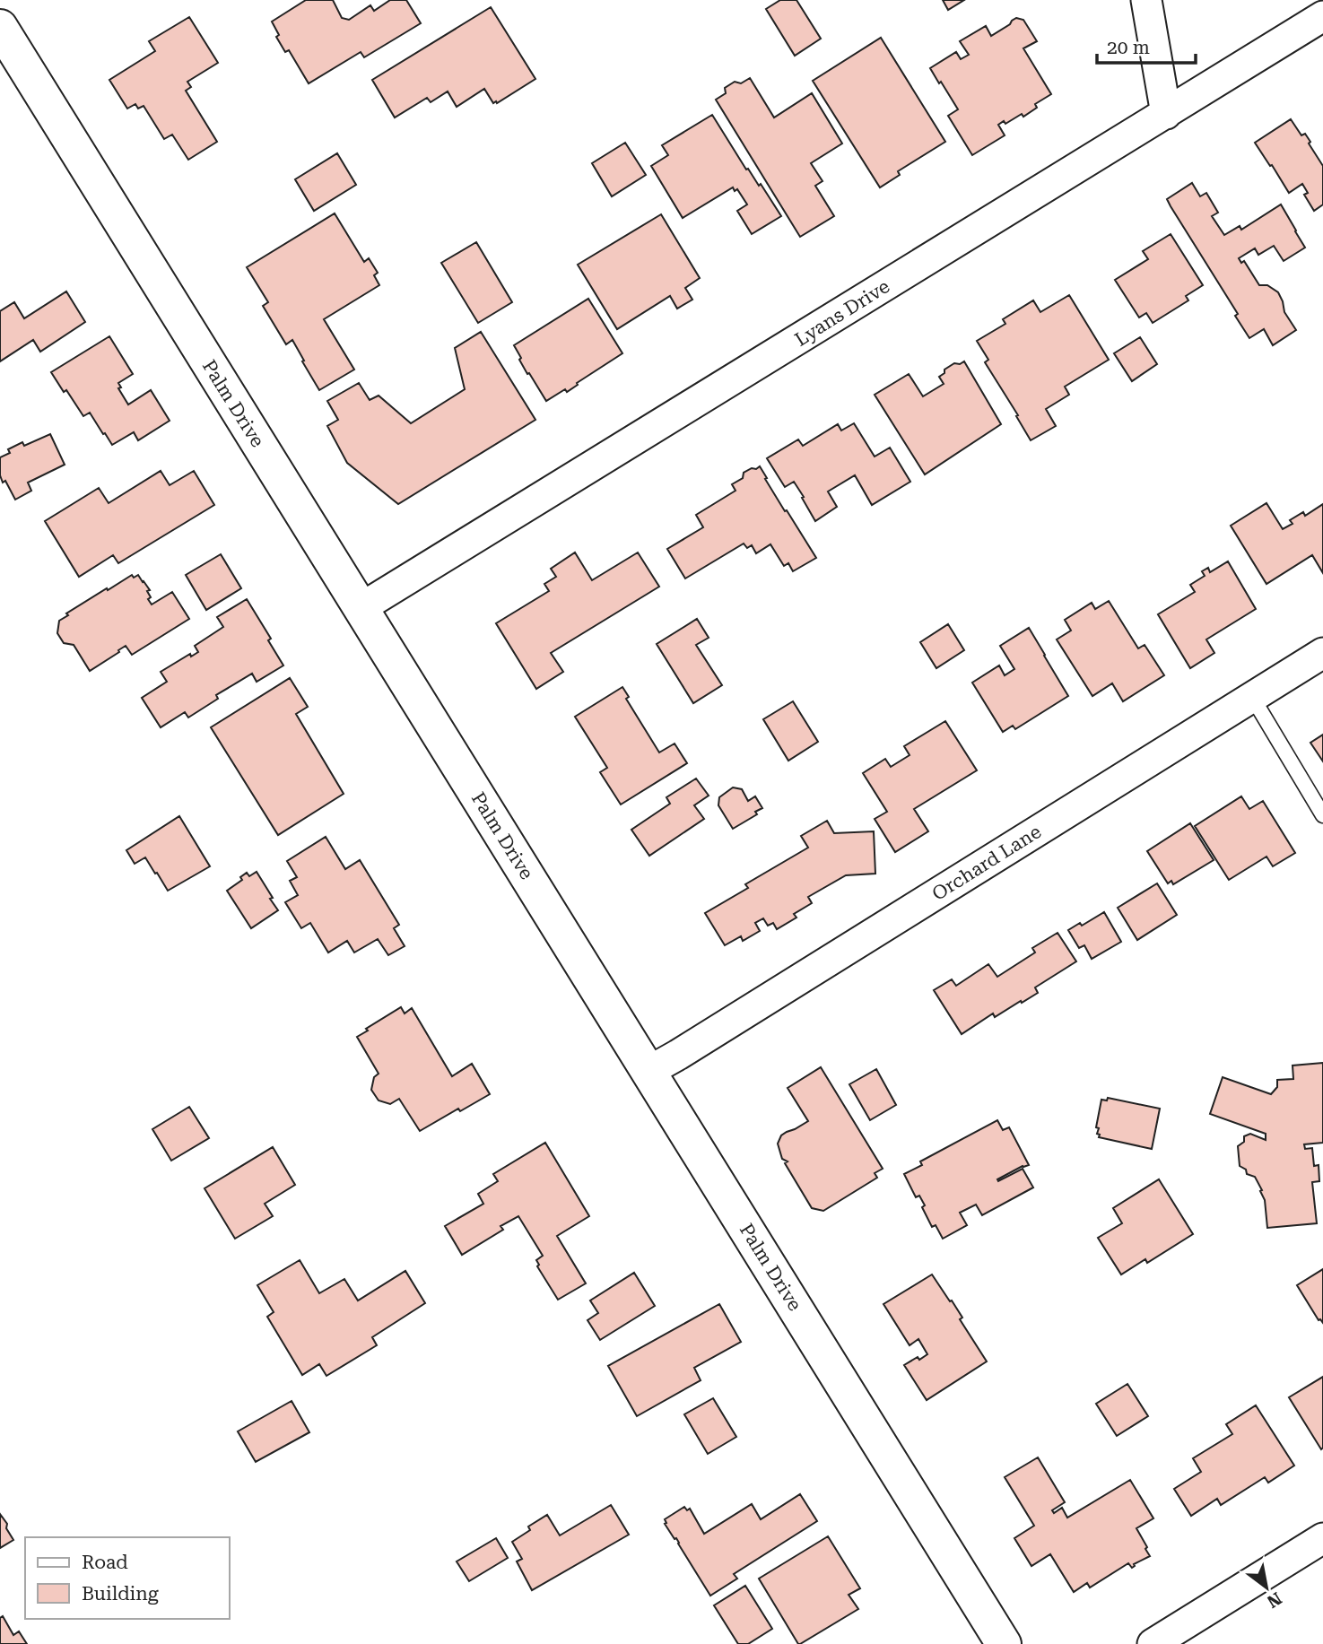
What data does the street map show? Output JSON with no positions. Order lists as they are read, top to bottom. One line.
{"streets":{"street":["Lyans Drive","Palm Drive","Orchard Lane"]},"crossings":[["Lyans Drive","Palm Drive"],["Palm Drive","Orchard Lane"]],"legend":["Road","Building"],"scale_bar":"20 m","north":"bottom right"}
